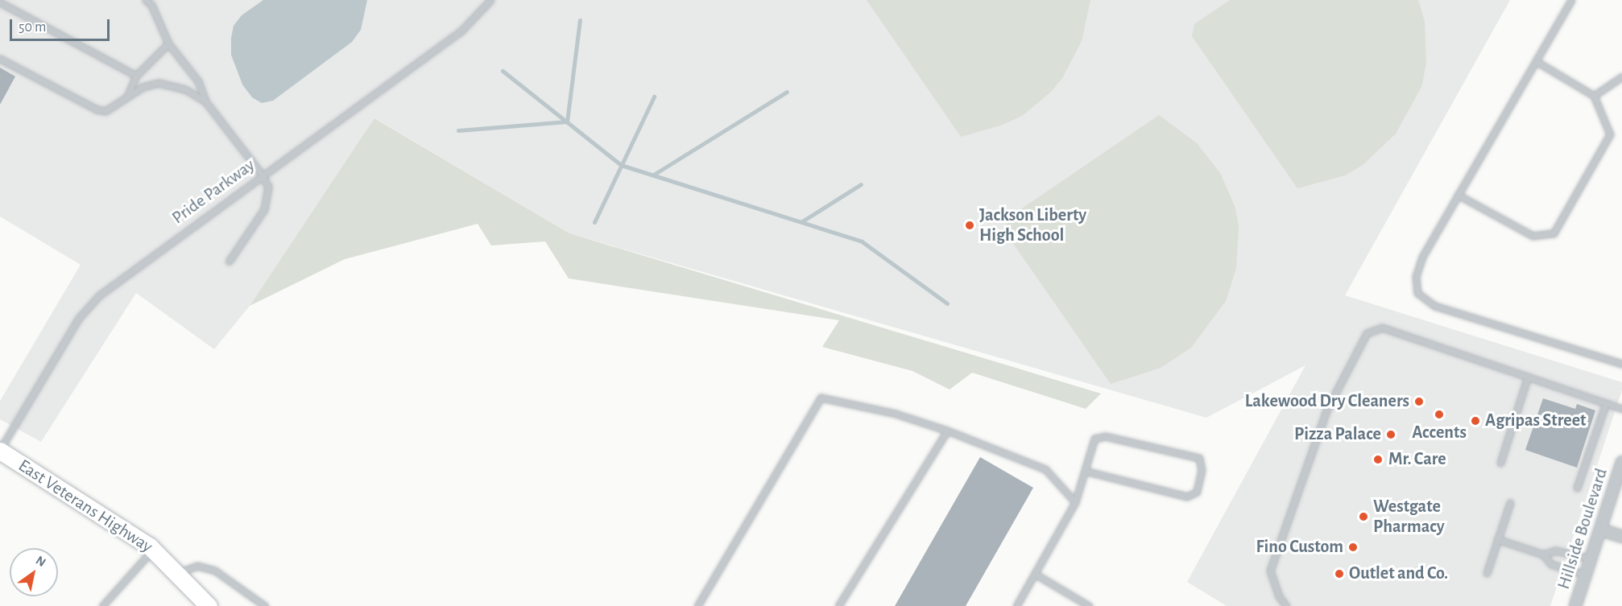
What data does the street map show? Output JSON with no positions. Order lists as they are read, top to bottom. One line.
{"streets":{"main road":["East Veterans Highway"],"street":["Hillside Boulevard"],"lane":["Pride Parkway"]},"crossings":[["Pride Parkway","East Veterans Highway"]],"places":["Jackson Liberty High School","Lakewood Dry Cleaners","Accents","Agripas Street","Pizza Palace","Mr. Care","Westgate Pharmacy","Fino Custom","Outlet and Co."],"scale_bar":"50 m","north":"top right"}
